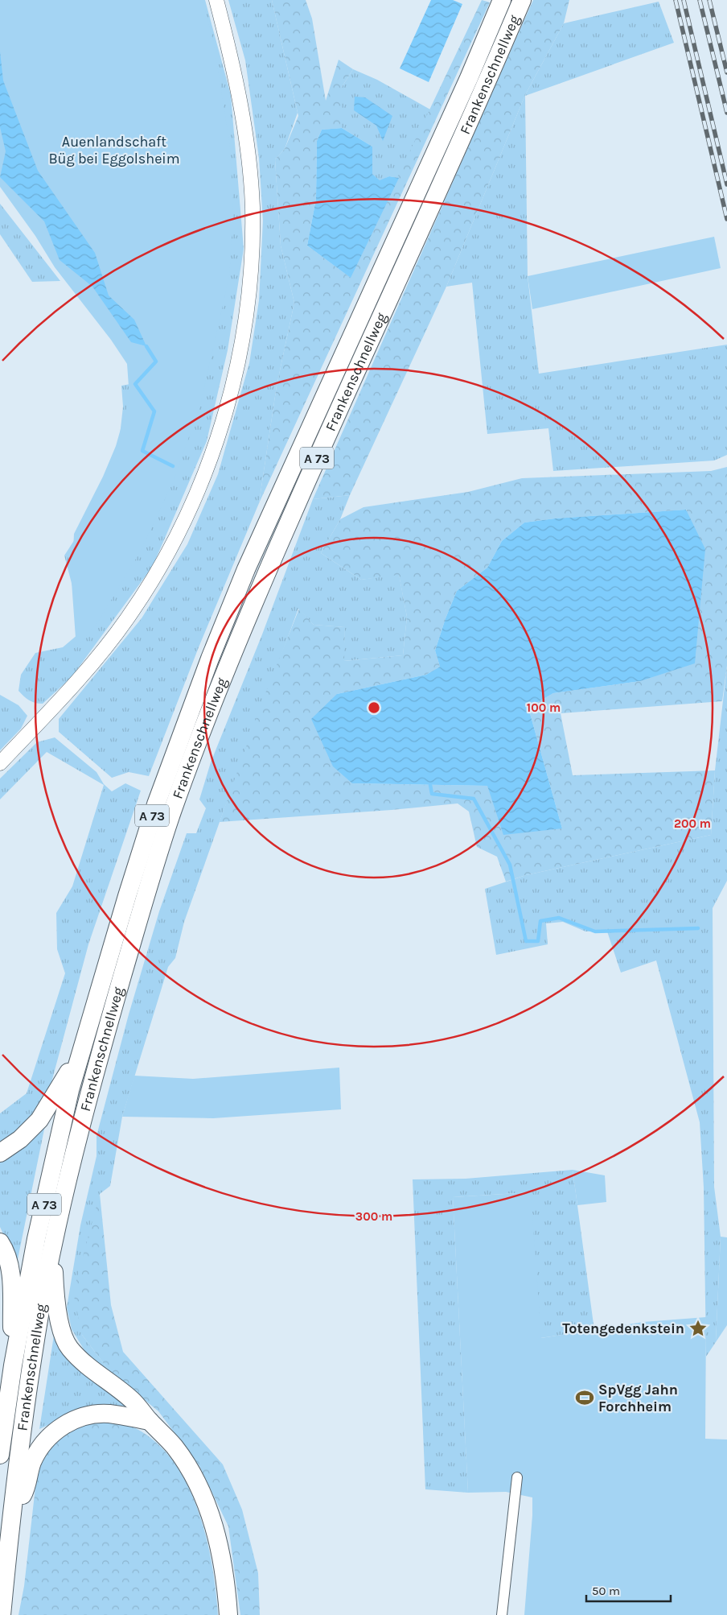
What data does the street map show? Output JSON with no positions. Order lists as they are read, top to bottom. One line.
{"streets":{"highway":["Frankenschnellweg","A 73"]},"parks":["Auenlandschaft Büg bei Eggolsheim"],"places":{"place":["Totengedenkstein"],"sports":["SpVgg Jahn Forchheim"]},"scale_bar":"50 m","rings":["100 m","200 m","300 m"]}
